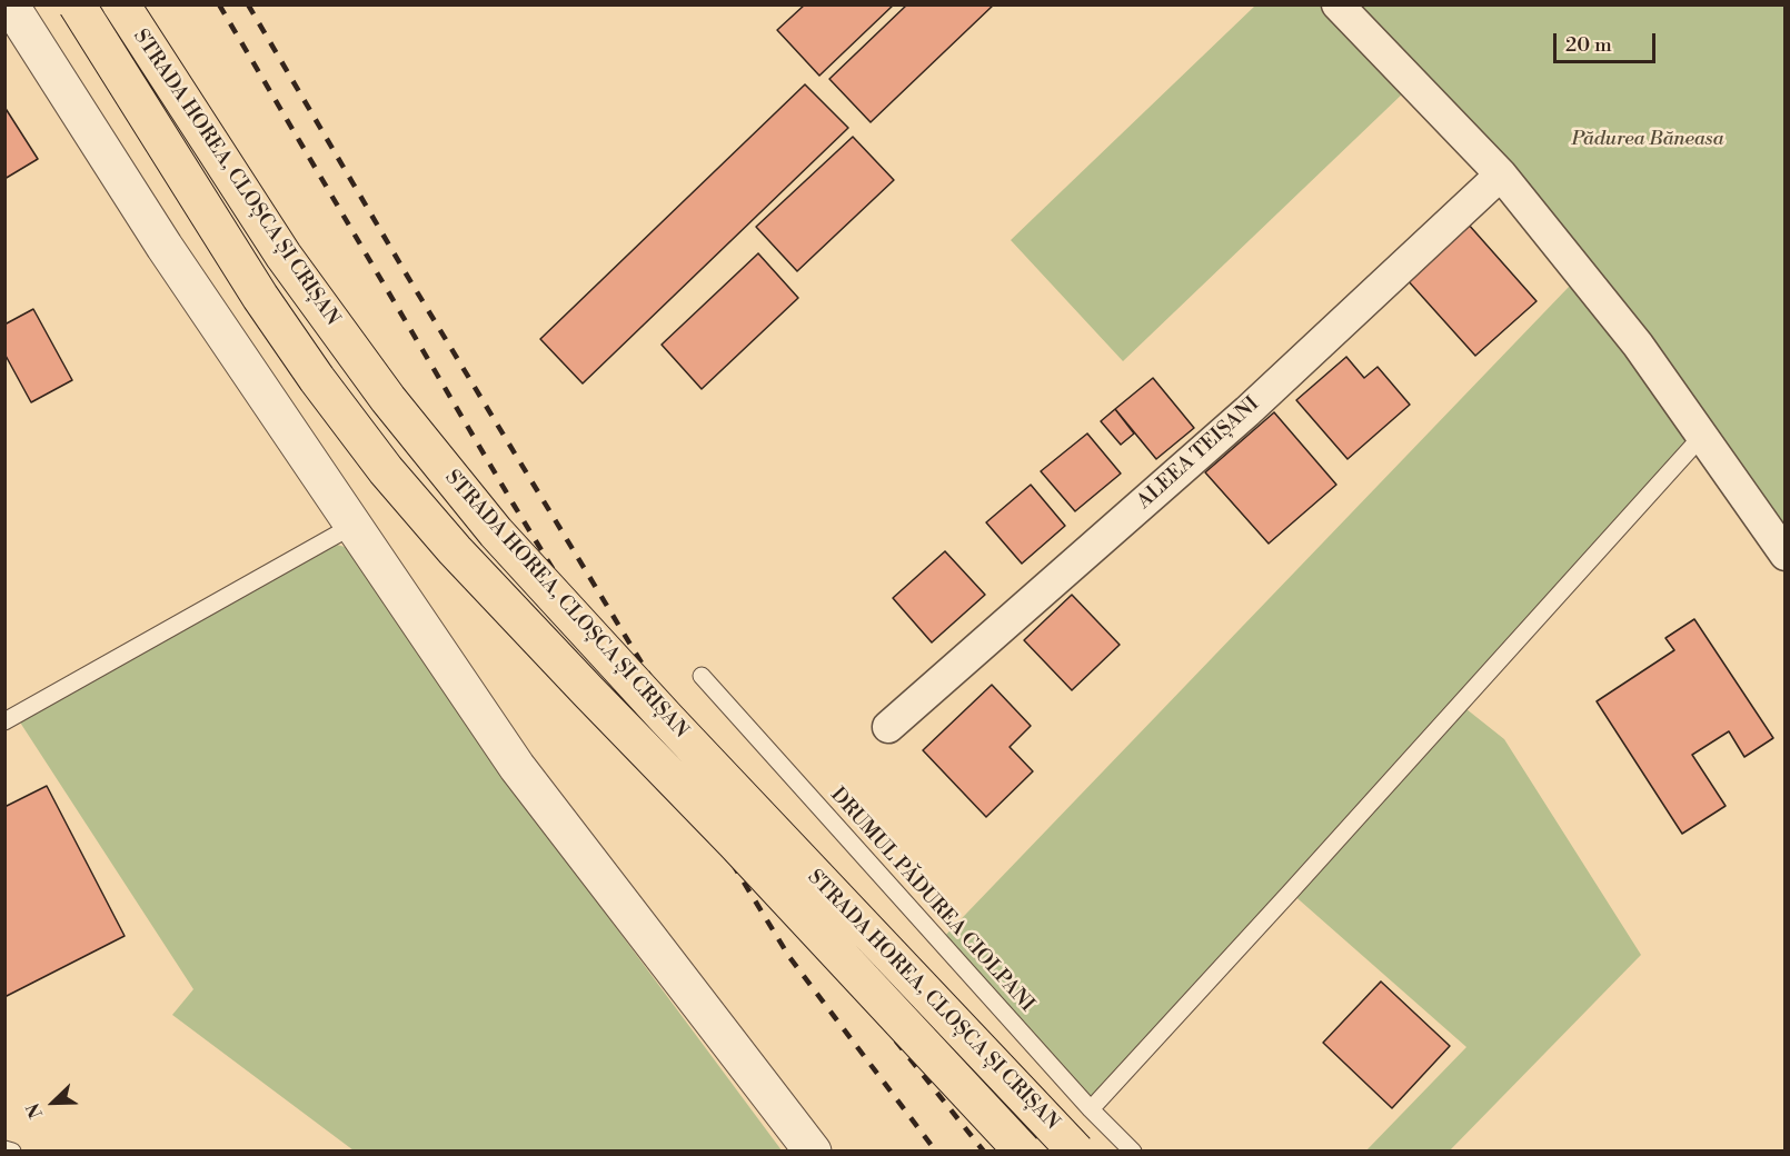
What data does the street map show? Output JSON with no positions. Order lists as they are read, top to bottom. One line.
{"streets":{"main road":["STRADA HOREA, CLOȘCA ȘI CRIȘAN"],"street":["ALEEA TEIȘANI"],"lane":["DRUMUL PĂDUREA CIOLPANI"]},"parks":["Pădurea Băneasa"],"scale_bar":"20 m","north":"bottom left"}
